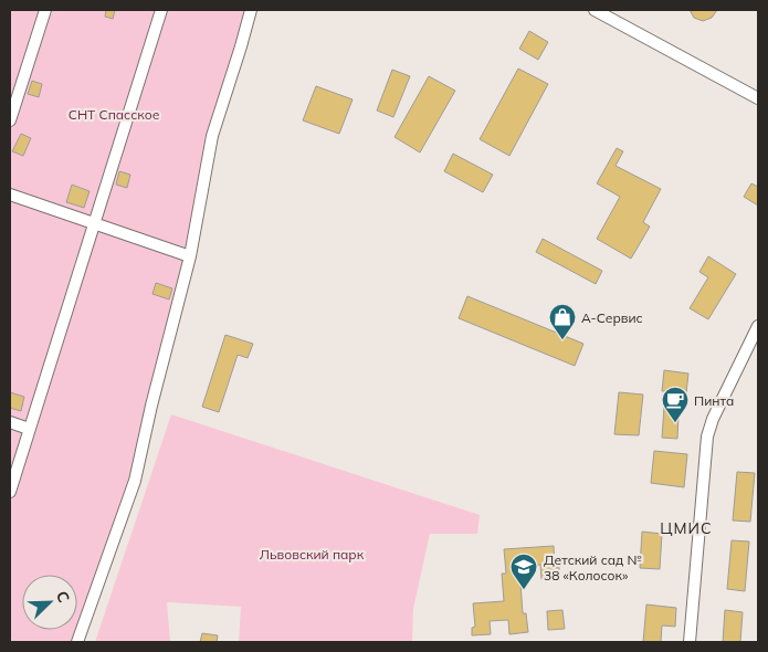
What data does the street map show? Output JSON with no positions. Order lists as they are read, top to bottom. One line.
{"districts":["ЦМИС"],"parks":["СНТ Спасское","Львовский парк"],"places":{"shop":["A-Сервис"],"cafe":["Пинта"],"school or university":["Детский сад № 38 «Колосок»"]},"north":"top right"}
